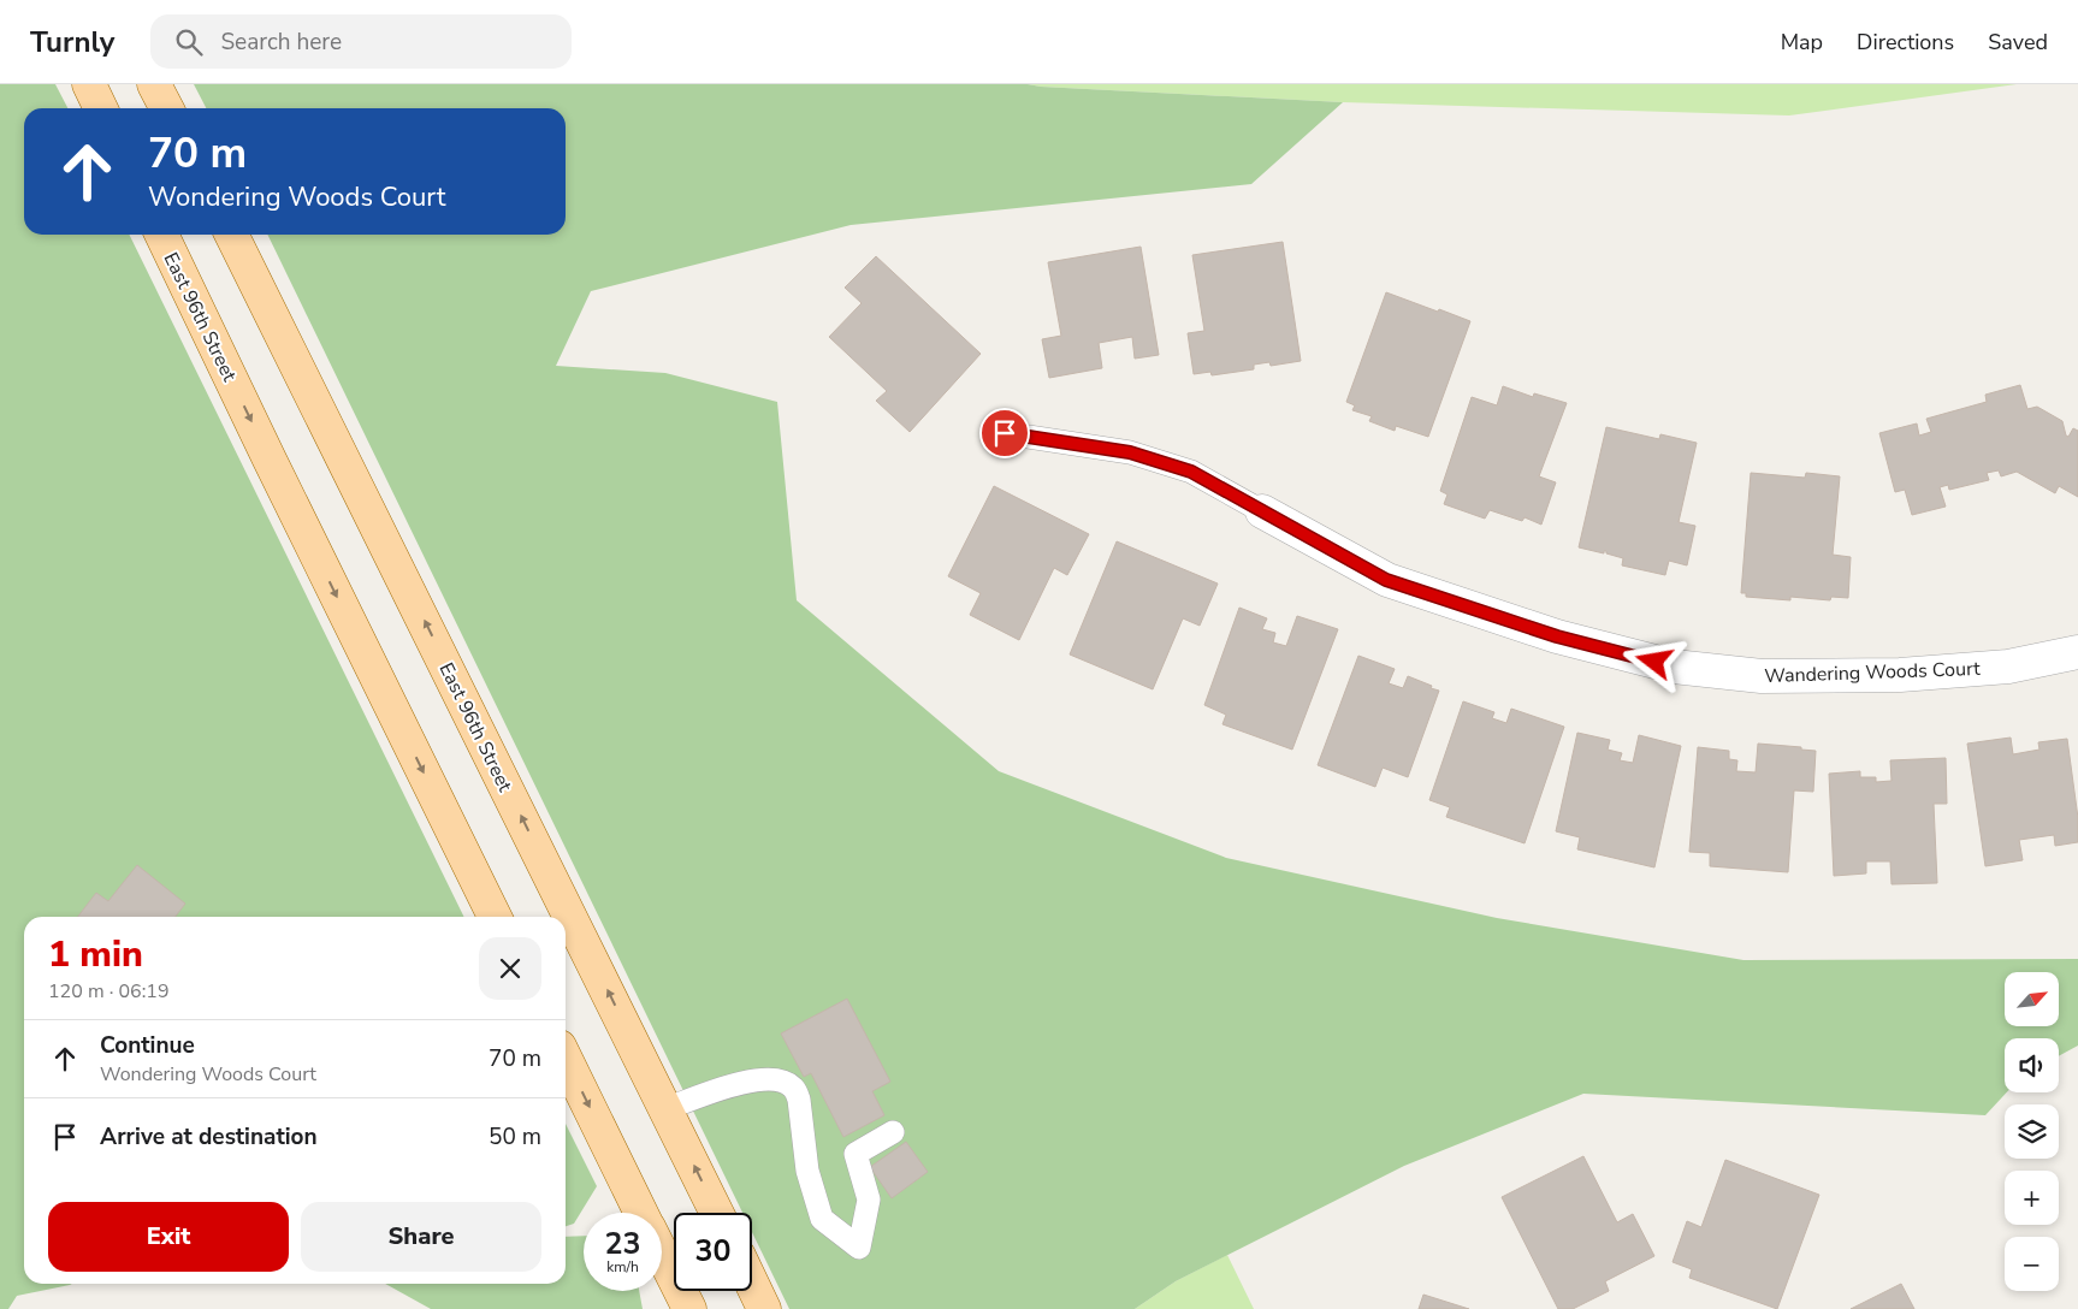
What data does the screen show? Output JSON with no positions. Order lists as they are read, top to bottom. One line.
{"streets":{"main road":["East 96th Street"],"street":["Wandering Woods Court"]},"north":"top right","page":{"header":"Turnly","search":"Search here","nav":["Map","Directions","Saved"],"turn":["70 m","Wondering Woods Court"],"heading":["1 min","120 m · 06:19"],"map_buttons":["+","−"],"list":[{"name":"Continue","note":"Wondering Woods Court","value":"70 m"},{"name":"Arrive at destination","value":"50 m"}],"buttons":["Exit","Share"],"speed":"23 km/h","limit":"30"}}
